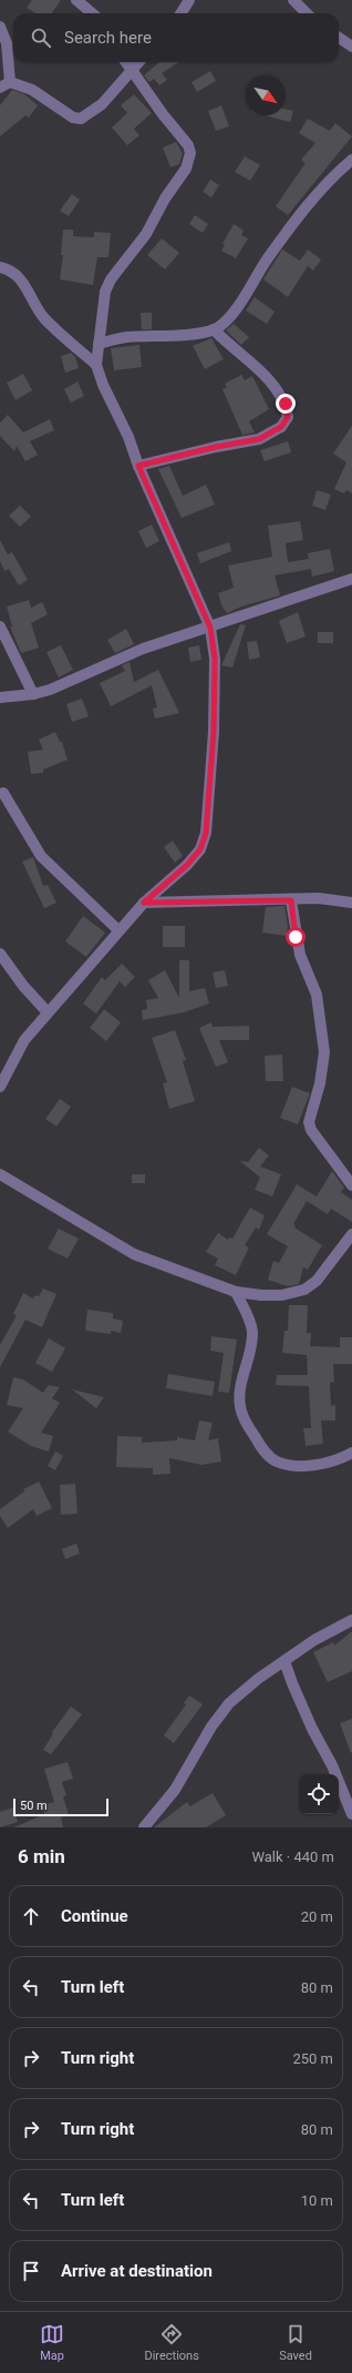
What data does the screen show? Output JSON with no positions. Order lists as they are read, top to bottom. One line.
{"scale_bar":"50 m","north":"bottom right","page":{"search":"Search here","scale":"50 m","heading":["6 min","Walk · 440 m"],"list":[["Continue","20 m"],["Turn left","80 m"],["Turn right","250 m"],["Turn right","80 m"],["Turn left","10 m"],"Arrive at destination"],"nav":["Map","Directions","Saved"]}}
